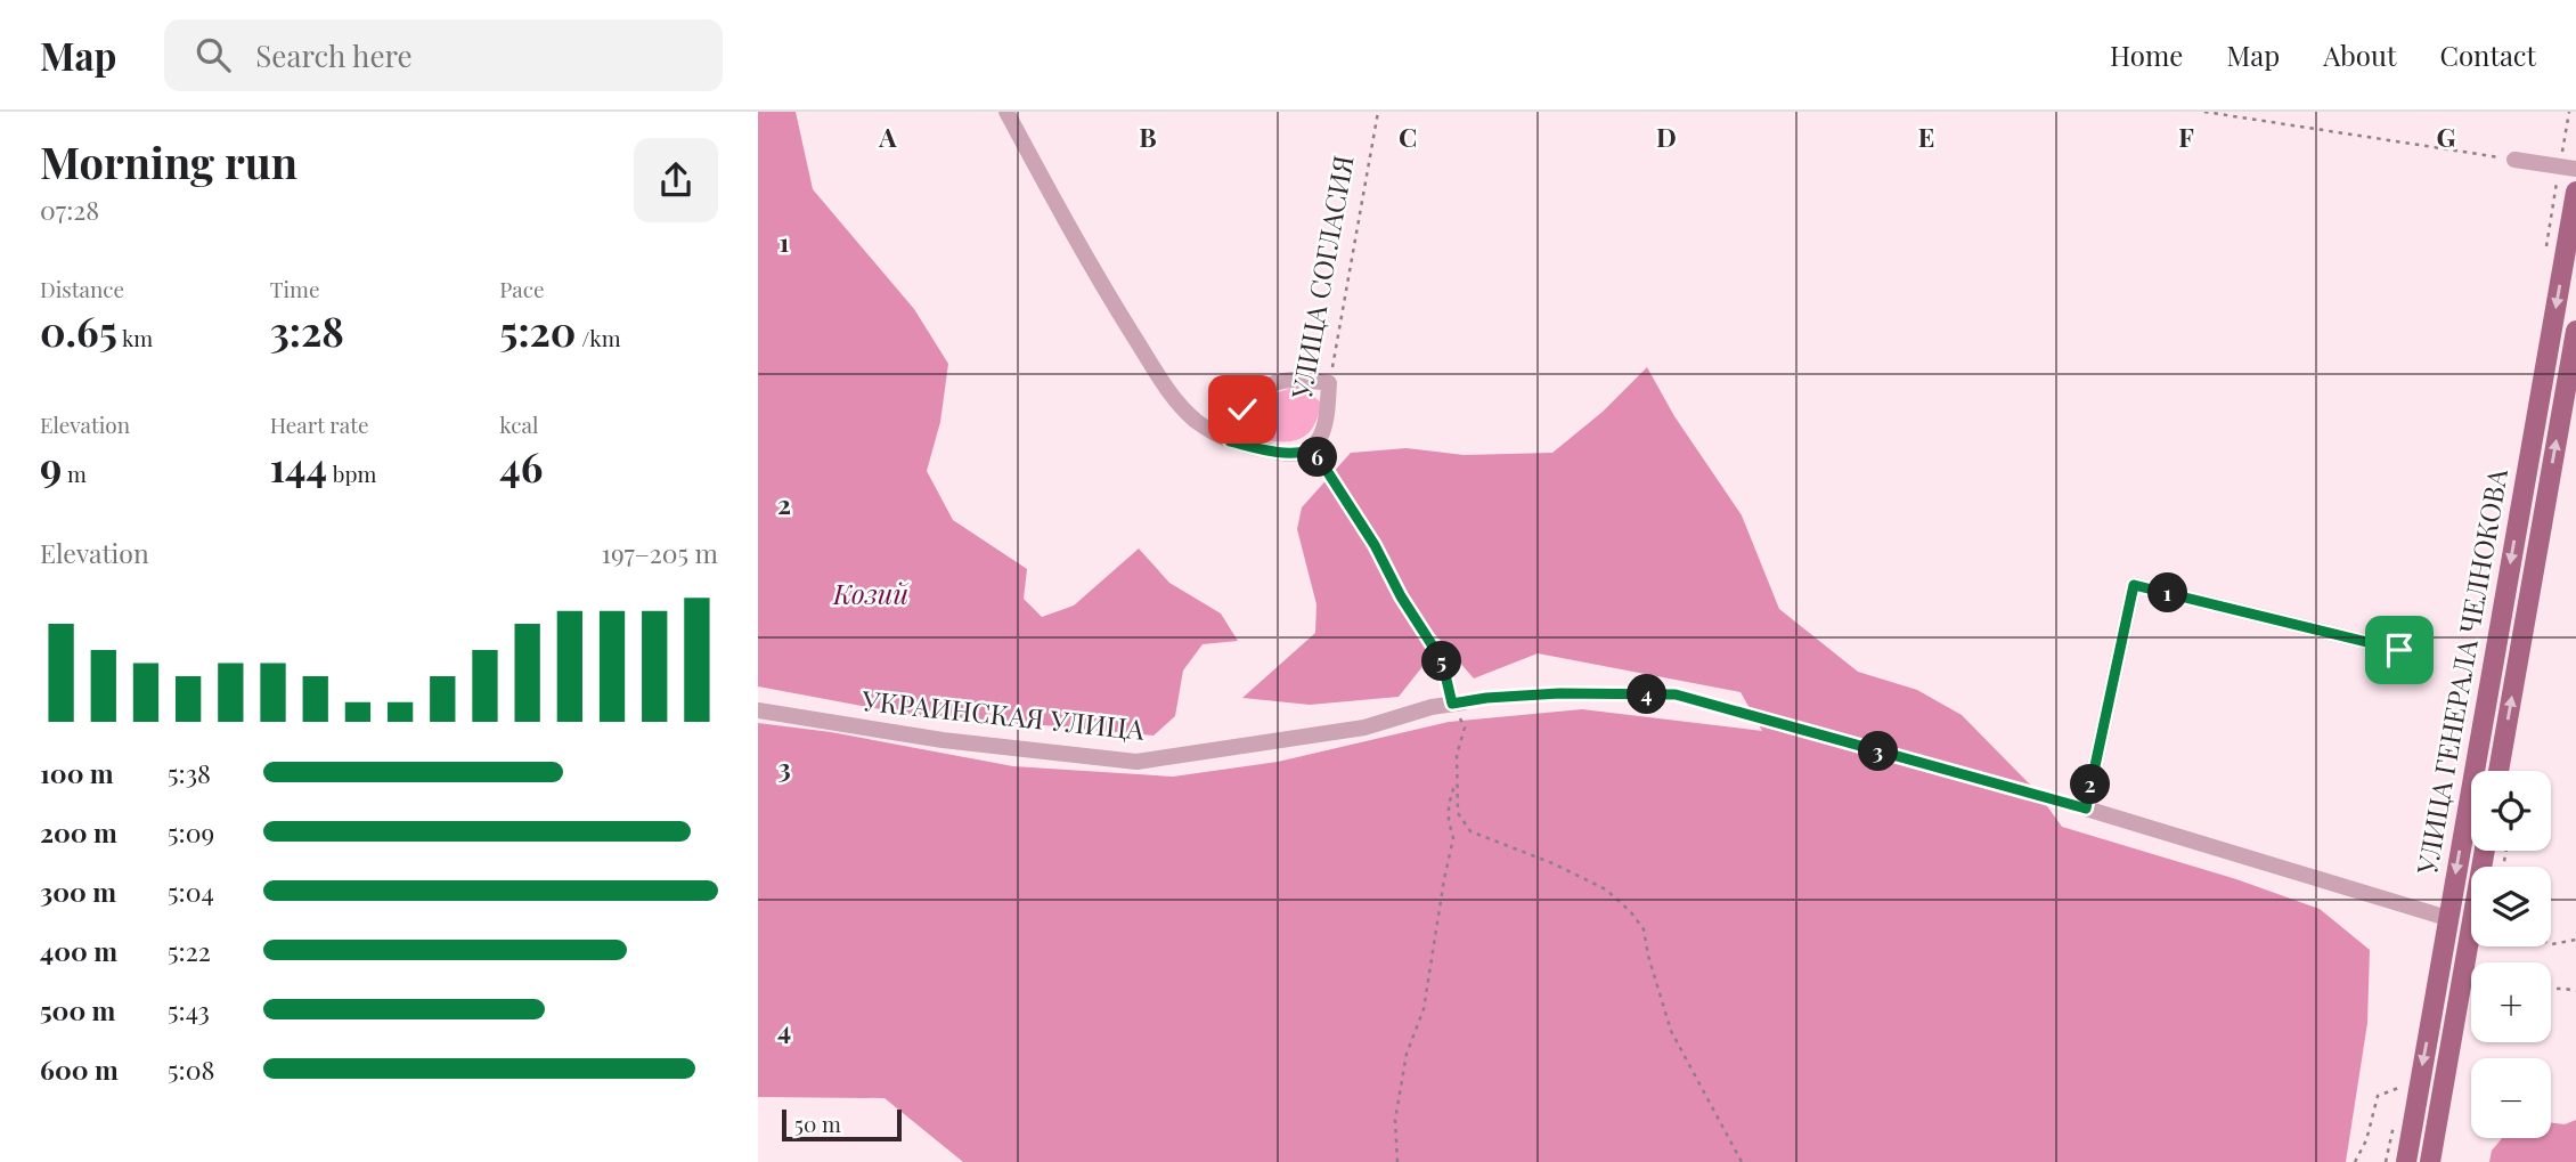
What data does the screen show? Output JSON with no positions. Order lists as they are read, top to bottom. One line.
{"streets":{"main road":["УЛИЦА ГЕНЕРАЛА ЧЕЛНОКОВА"],"street":["УЛИЦА СОГЛАСИЯ","УКРАИНСКАЯ УЛИЦА"]},"parks":["Козий"],"scale_bar":"50 m","page":{"header":"Map","search":"Search here","nav":["Home","Map","About","Contact"],"heading":["Morning run","07:28"],"stats":[["Distance","0.65 km"],["Time","3:28"],["Pace","5:20 /km"],["Elevation","9 m"],["Heart rate","144 bpm"],["kcal","46"]],"pins":["6","1","5","4","3","2"],"chart":["Elevation","197–205 m"],"list":[{"name":"100 m","note":"5:38"},{"name":"200 m","note":"5:09"},{"name":"300 m","note":"5:04"},{"name":"400 m","note":"5:22"},{"name":"500 m","note":"5:43"},{"name":"600 m","note":"5:08"}],"map_buttons":["+","−"],"scale":"50 m"},"grid":{"columns":["A","B","C","D","E","F","G"],"rows":["1","2","3","4"]}}
